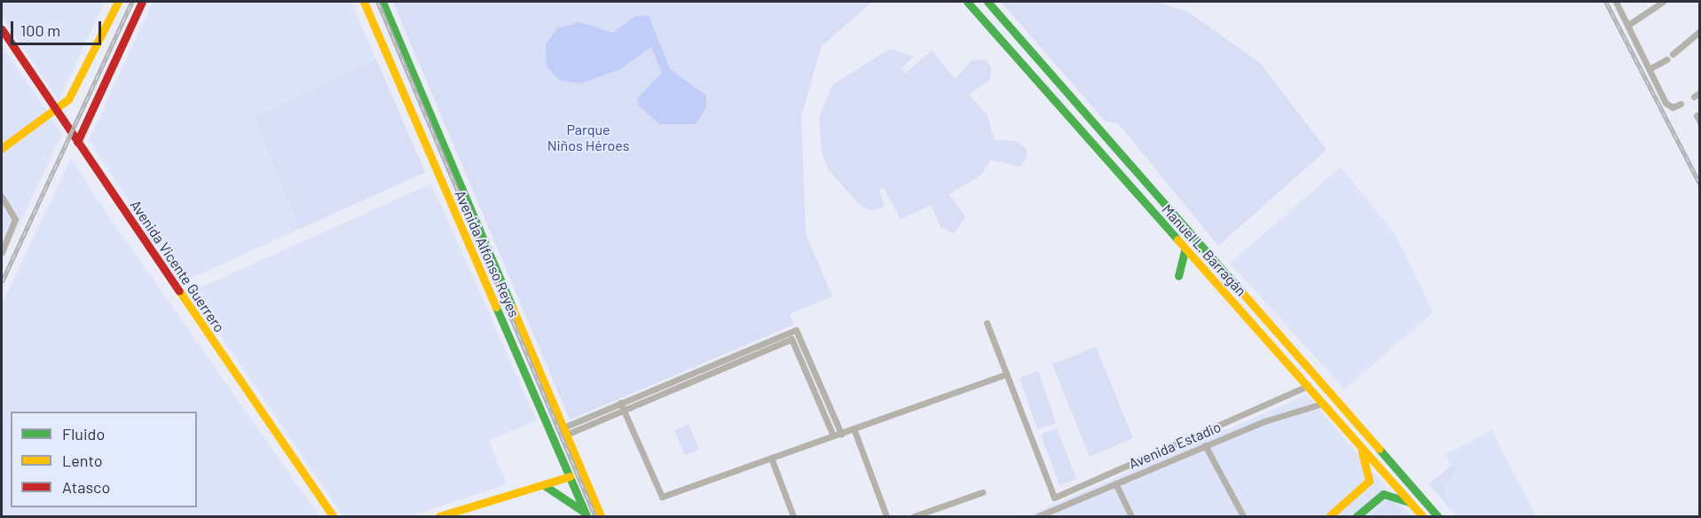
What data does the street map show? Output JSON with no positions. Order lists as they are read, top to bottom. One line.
{"streets":{"main road":["Manuel L. Barragán","Avenida Alfonso Reyes","Avenida Vicente Guerrero"],"street":["Avenida Estadio"]},"crossings":[["Manuel L. Barragán","Avenida Estadio"]],"parks":["Parque Niños Héroes"],"legend":["Fluido","Lento","Atasco"],"scale_bar":"100 m"}
